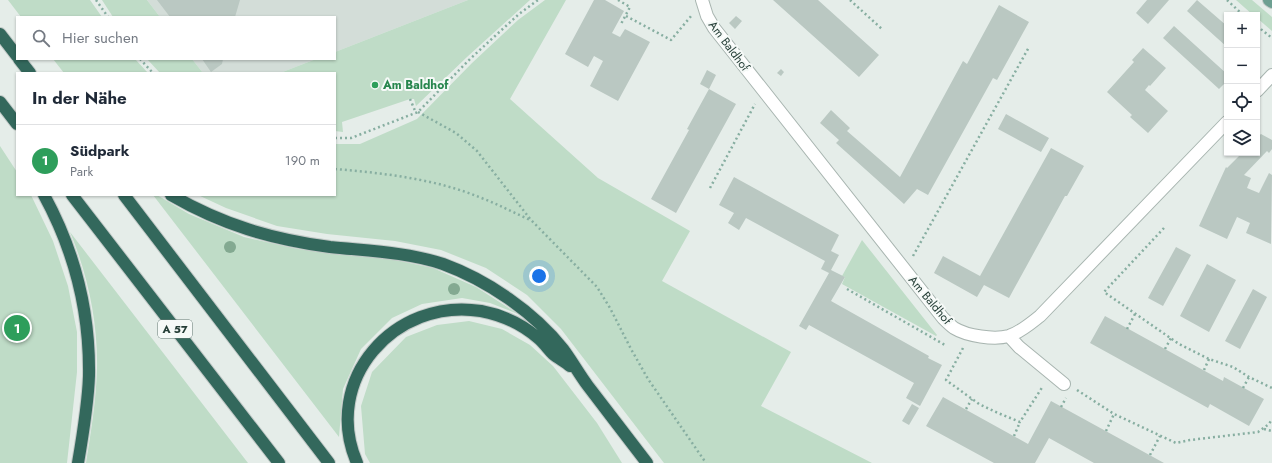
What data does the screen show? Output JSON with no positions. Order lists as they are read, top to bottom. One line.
{"streets":{"highway":["A 57"],"street":["Am Baldhof"]},"places":["Am Baldhof"],"page":{"map_buttons":["+","−"],"search":"Hier suchen","heading":"In der Nähe","list":[{"mark":"1","name":"Südpark","note":"Park","value":"190 m"}],"pins":"1"}}
